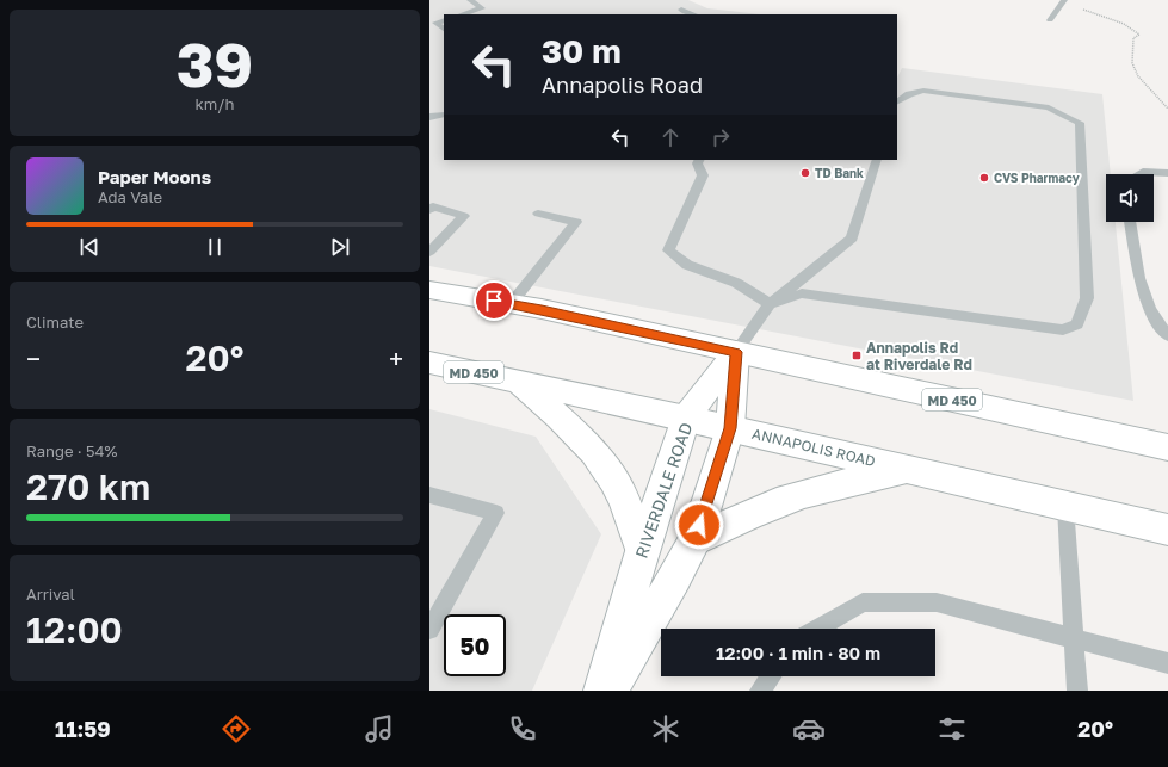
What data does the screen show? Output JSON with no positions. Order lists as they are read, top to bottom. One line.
{"streets":{"main road":["MD 450","ANNAPOLIS ROAD","RIVERDALE ROAD"]},"crossings":[["MD 450","RIVERDALE ROAD"],["ANNAPOLIS ROAD","RIVERDALE ROAD"]],"places":{"other":["TD Bank","CVS Pharmacy"],"transit":["Annapolis Rd at Riverdale Rd"]},"page":{"tile":[["39","km/h"],"Climate",["Range · 54%","270 km"],["Arrival","12:00"]],"turn":["30 m","Annapolis Road"],"song":["Paper Moons","Ada Vale"],"heat":["−","20°","+"],"limit":"50","trip":"12:00 · 1 min · 80 m","tabs":["11:59","20°"]}}
